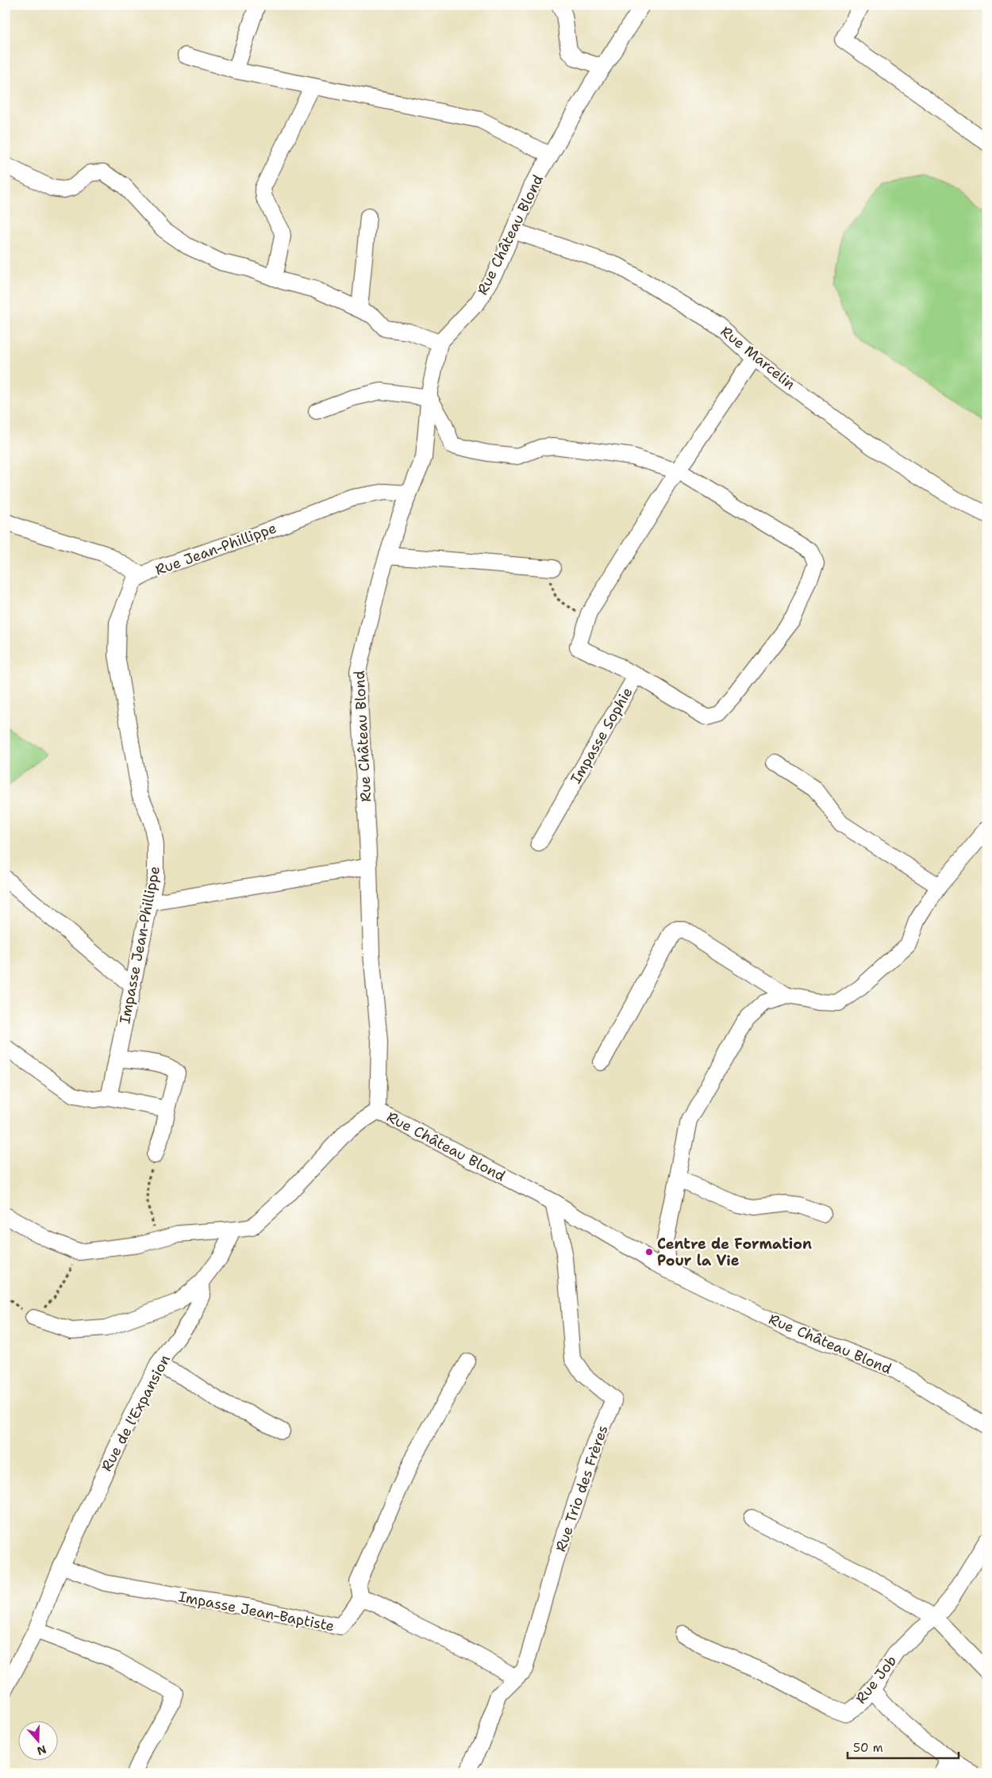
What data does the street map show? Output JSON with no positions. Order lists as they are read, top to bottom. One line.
{"streets":{"street":["Rue Château Blond","Rue Marcelin","Rue Jean-Phillippe","Impasse Sophie","Impasse Jean-Phillippe","Rue de l'Expansion","Rue Trio des Frères","Impasse Jean-Baptiste","Rue Job"]},"crossings":[["Rue Château Blond","Rue Marcelin"],["Rue Château Blond","Rue Jean-Phillippe"],["Rue Château Blond","Rue Trio des Frères"],["Rue Marcelin","Impasse Sophie"],["Rue Jean-Phillippe","Impasse Jean-Phillippe"],["Rue de l'Expansion","Impasse Jean-Baptiste"]],"places":["Centre de Formation Pour la Vie"],"scale_bar":"50 m","north":"bottom"}
